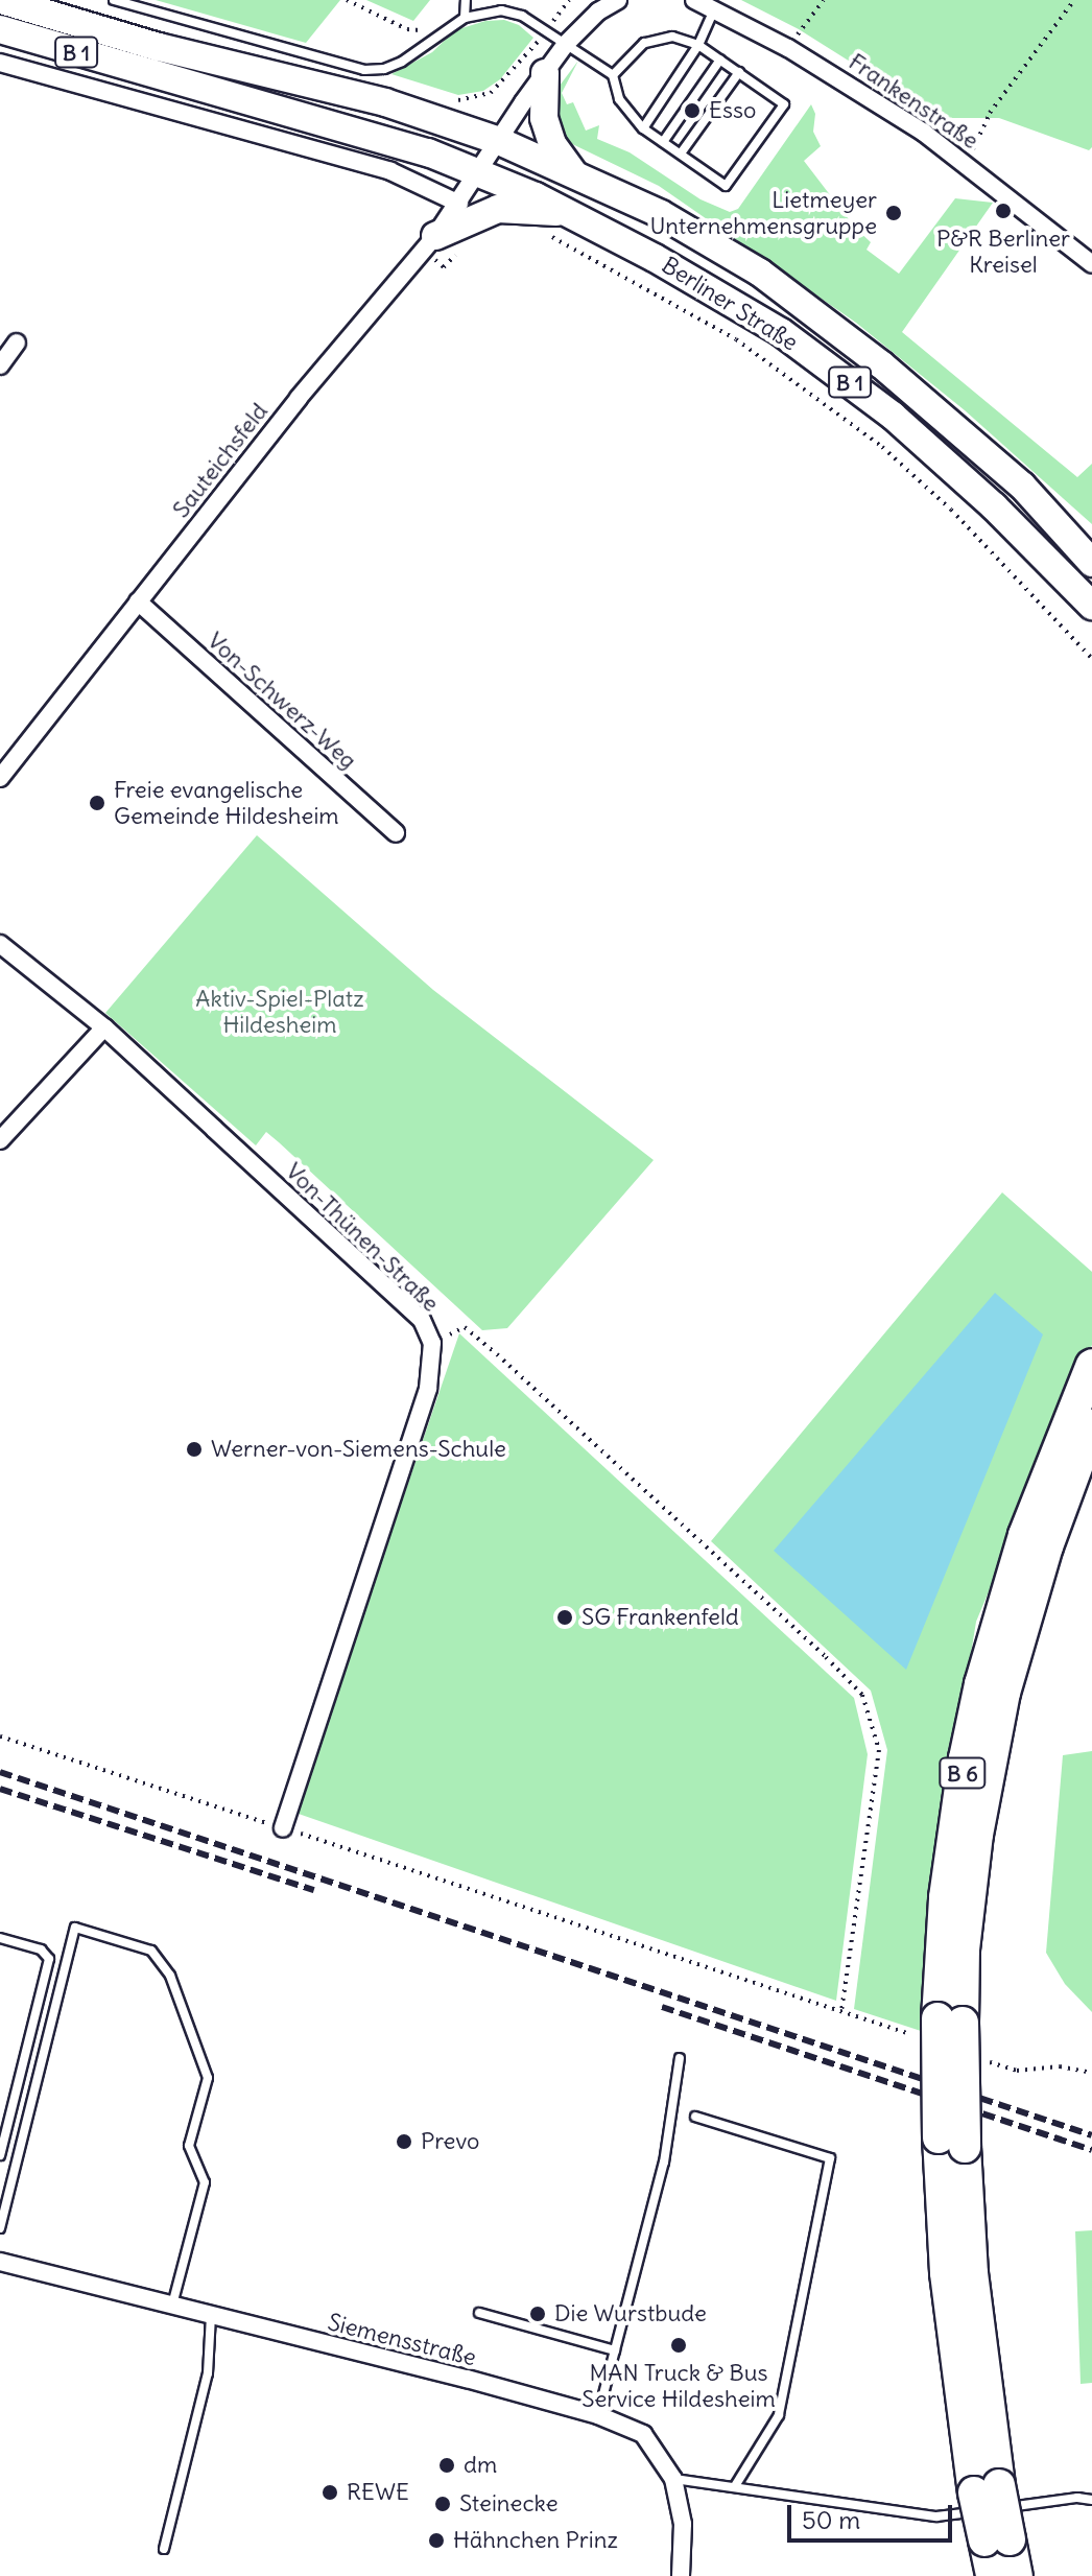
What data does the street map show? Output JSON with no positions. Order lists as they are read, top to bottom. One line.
{"streets":{"highway":["B 6"],"main road":["B 1","Berliner Straße"],"street":["Frankenstraße","Sauteichsfeld","Von-Schwerz-Weg","Von-Thünen-Straße","Siemensstraße"]},"crossings":[["B 1","Berliner Straße"],["B 1","Sauteichsfeld"],["Berliner Straße","Sauteichsfeld"],["Sauteichsfeld","Von-Schwerz-Weg"]],"parks":["Aktiv-Spiel-Platz Hildesheim"],"places":["Esso","P&R Berliner Kreisel","Lietmeyer Unternehmensgruppe","Freie evangelische Gemeinde Hildesheim","Werner-von-Siemens-Schule","SG Frankenfeld","Prevo","Die Wurstbude","MAN Truck & Bus Service Hildesheim","dm","REWE","Steinecke","Hähnchen Prinz"],"scale_bar":"50 m"}
